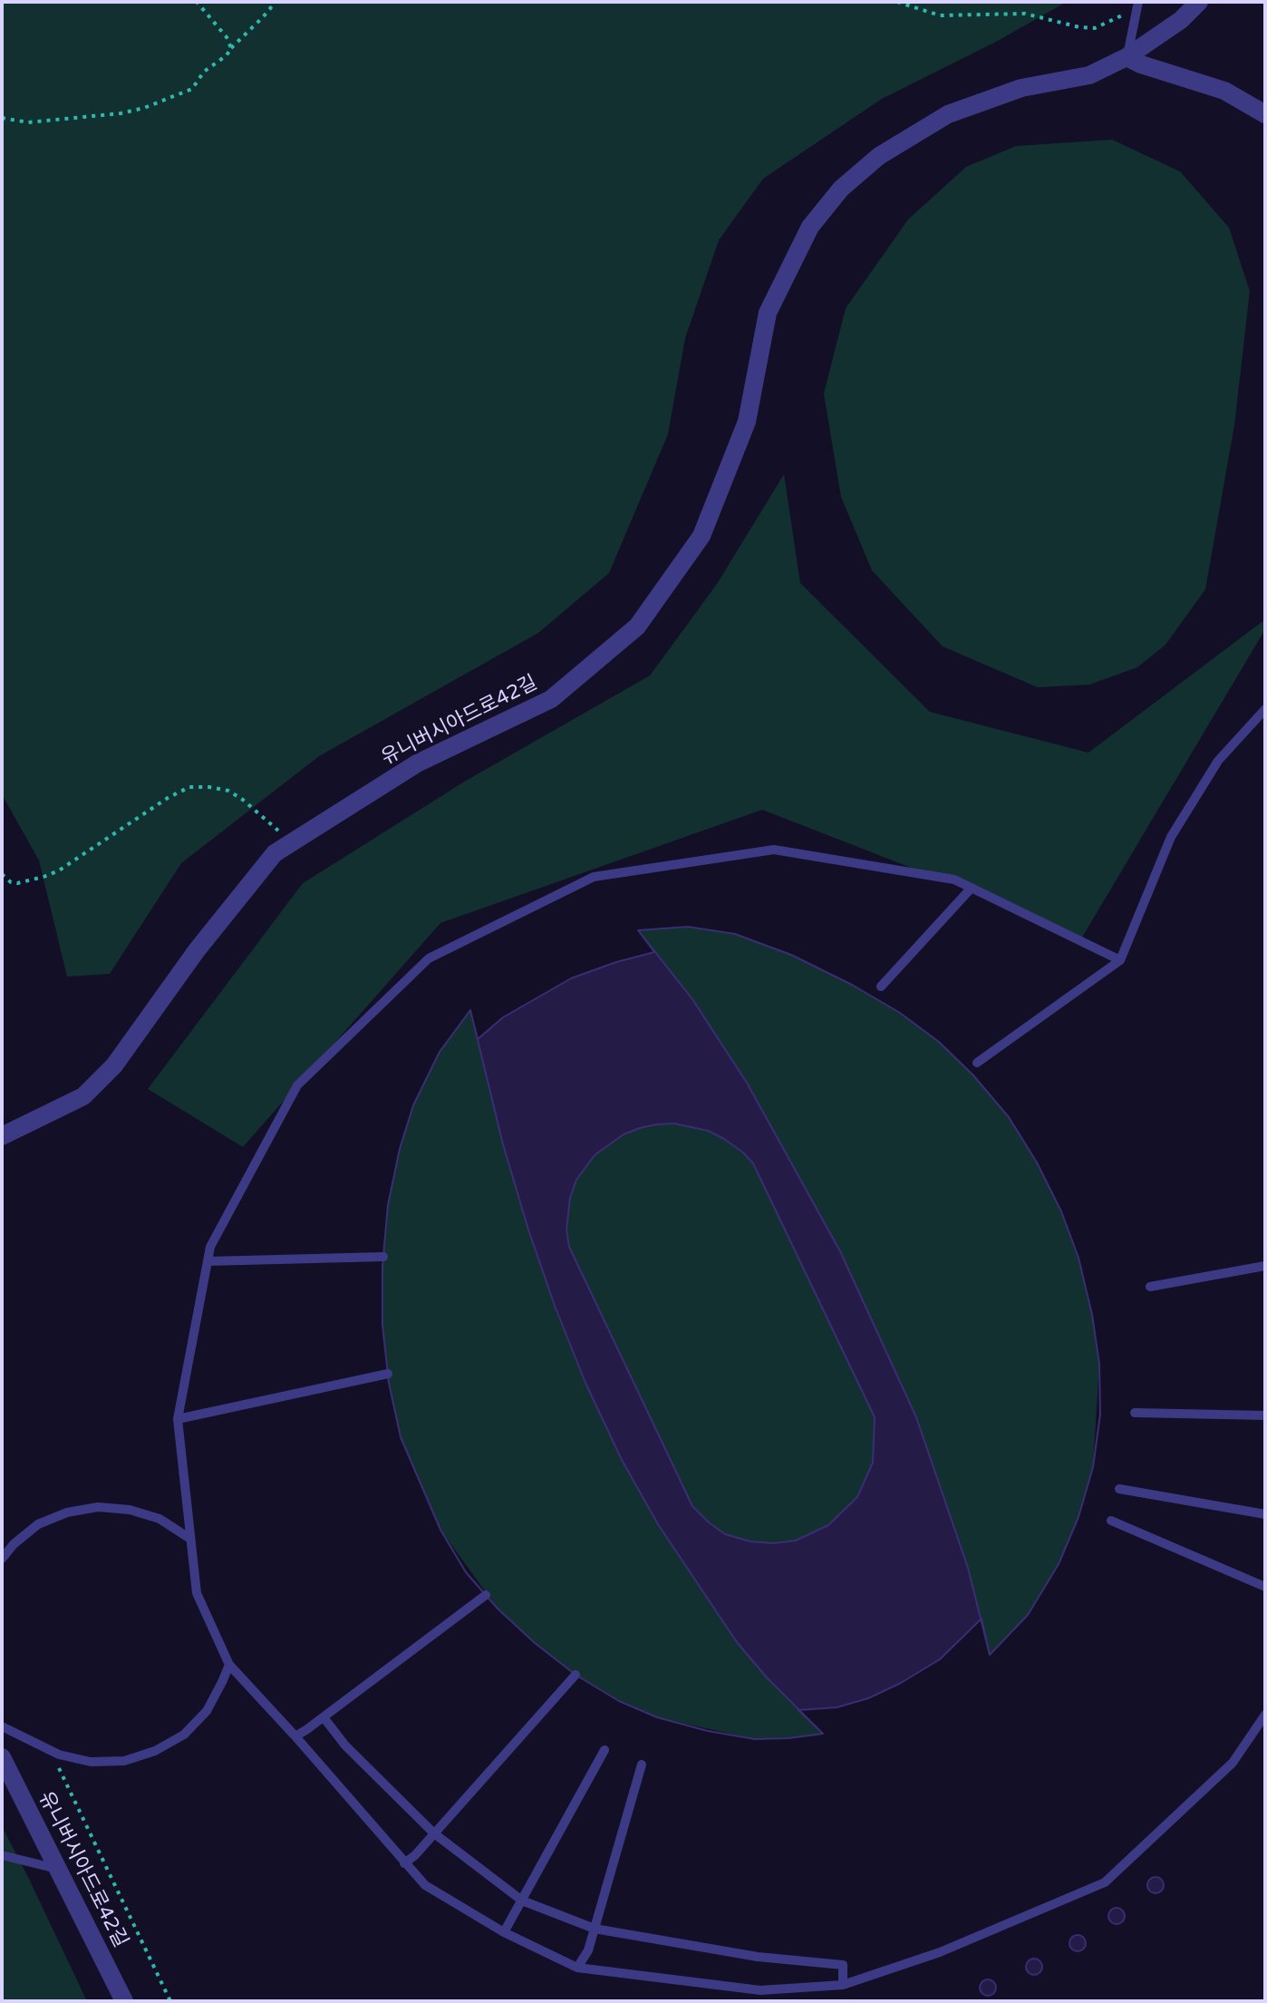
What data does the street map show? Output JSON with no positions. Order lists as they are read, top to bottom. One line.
{"streets":{"street":["유니버시아드로42길"]}}
